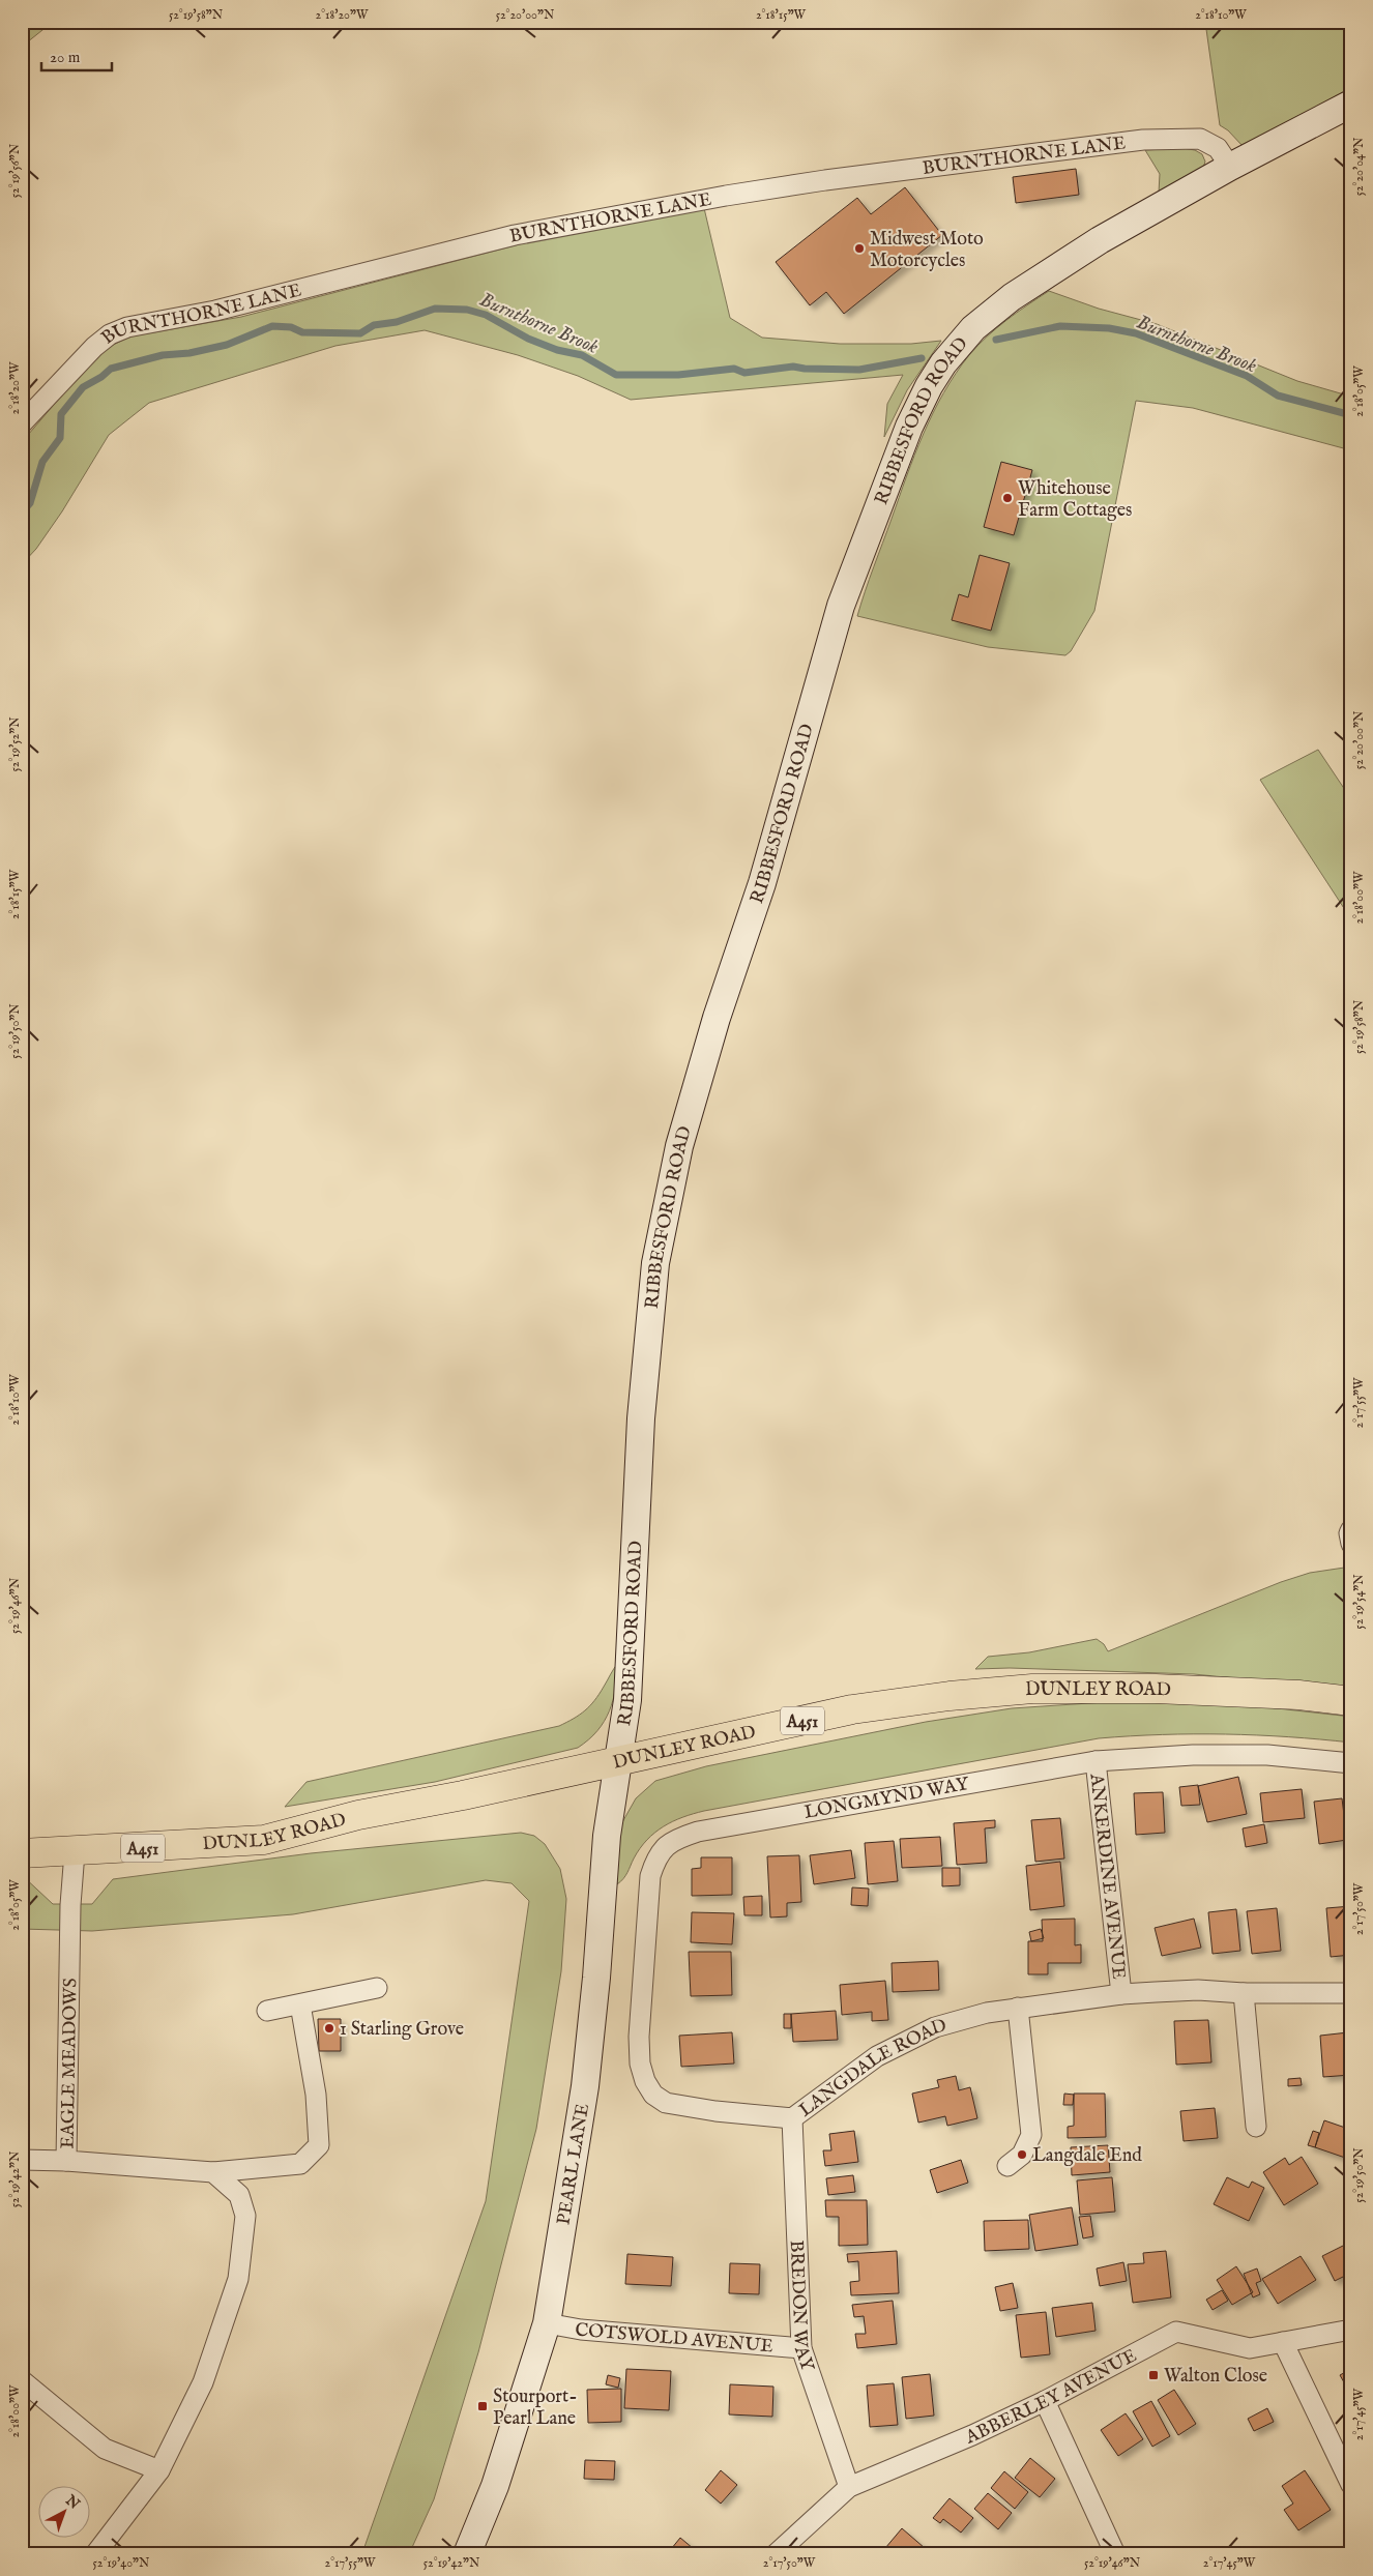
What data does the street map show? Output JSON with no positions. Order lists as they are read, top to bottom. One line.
{"streets":{"main road":["RIBBESFORD ROAD","DUNLEY ROAD","A451","PEARL LANE"],"street":["BURNTHORNE LANE","LONGMYND WAY","ANKERDINE AVENUE","EAGLE MEADOWS","LANGDALE ROAD","BREDON WAY","COTSWOLD AVENUE","ABBERLEY AVENUE"]},"crossings":[["BURNTHORNE LANE","RIBBESFORD ROAD"],["RIBBESFORD ROAD","DUNLEY ROAD"],["RIBBESFORD ROAD","PEARL LANE"],["DUNLEY ROAD","EAGLE MEADOWS"],["DUNLEY ROAD","PEARL LANE"],["LONGMYND WAY","ANKERDINE AVENUE"],["LONGMYND WAY","LANGDALE ROAD"],["ANKERDINE AVENUE","LANGDALE ROAD"],["LANGDALE ROAD","BREDON WAY"],["PEARL LANE","COTSWOLD AVENUE"],["BREDON WAY","COTSWOLD AVENUE"],["BREDON WAY","ABBERLEY AVENUE"]],"water":["Burnthorne Brook"],"places":{"other":["Midwest Moto Motorcycles","Whitehouse Farm Cottages","1 Starling Grove","Langdale End"],"transit":["Walton Close","Stourport- Pearl Lane"]},"scale_bar":"20 m","north":"top right","coordinates":["52°19'58\"N","2°18'20\"W","52°20'00\"N","2°18'15\"W","2°18'10\"W","52°20'04\"N","52°19'56\"N","2°18'05\"W","52°19'52\"N","2°18'00\"W","52°19'50\"N","2°17'55\"W","52°19'54\"N","52°19'46\"N","2°17'50\"W","52°19'42\"N","2°17'45\"W","52°19'40\"N"]}
